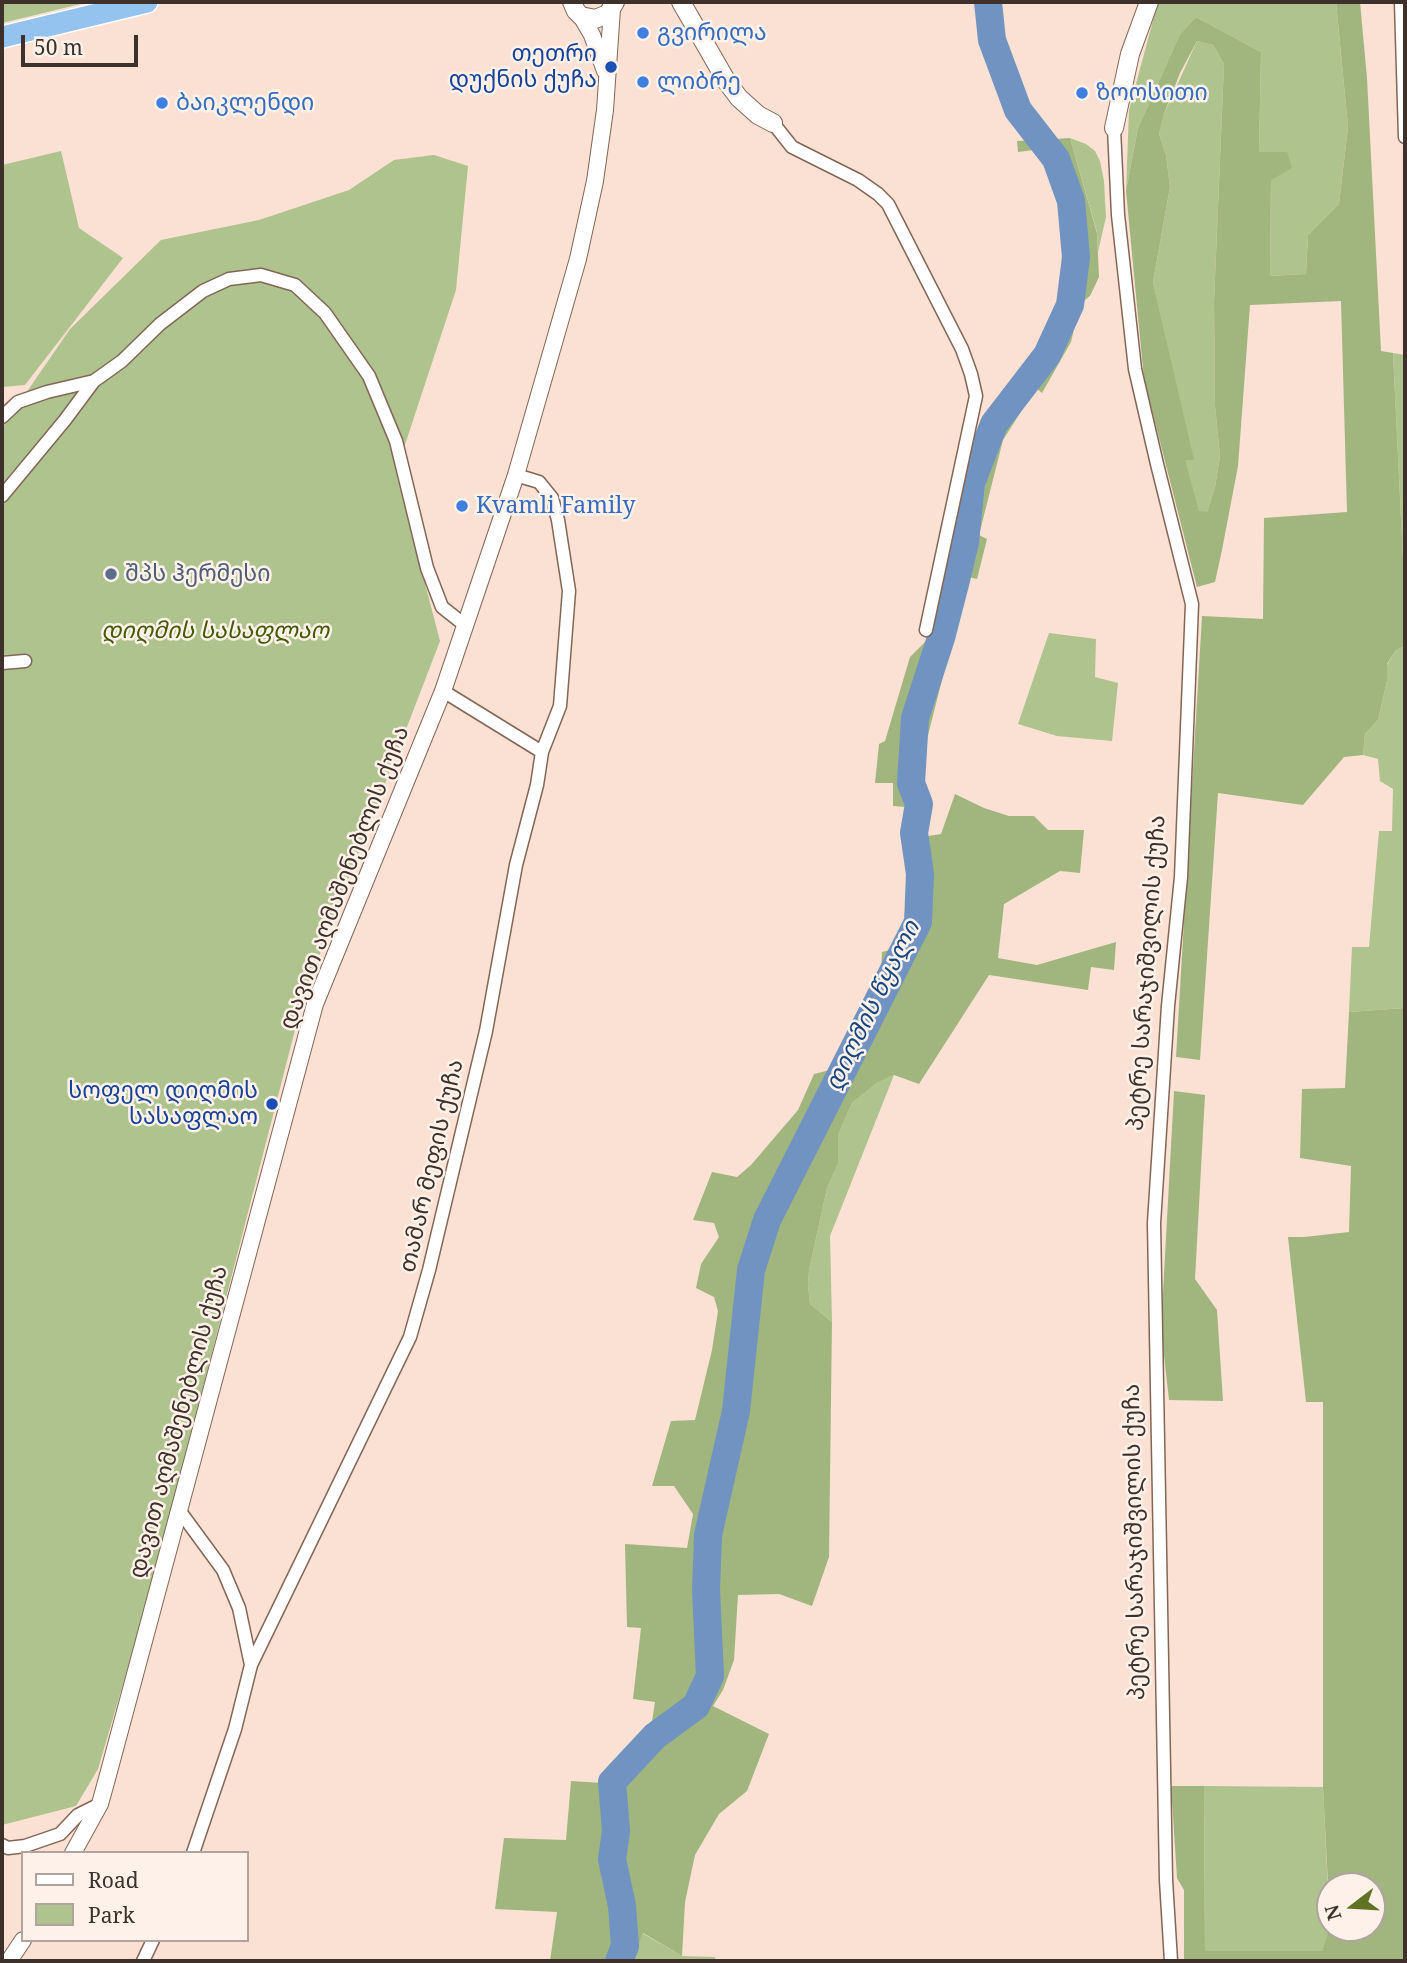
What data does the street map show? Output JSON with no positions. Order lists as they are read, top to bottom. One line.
{"streets":{"main road":["პეტრე სარაჯიშვილის ქუჩა"],"street":["დავით აღმაშენებლის ქუჩა","თამარ მეფის ქუჩა"]},"crossings":[["დავით აღმაშენებლის ქუჩა","თამარ მეფის ქუჩა"]],"water":["დიღმის წყალი"],"parks":["დიღმის სასაფლაო"],"places":["გვირილა","თეთრი დუქნის ქუჩა","ლიბრე","ზოოსითი","ბაიკლენდი","Kvamli Family","შპს ჰერმესი","სოფელ დიღმის სასაფლაო"],"legend":["Road","Park"],"scale_bar":"50 m","north":"left"}
